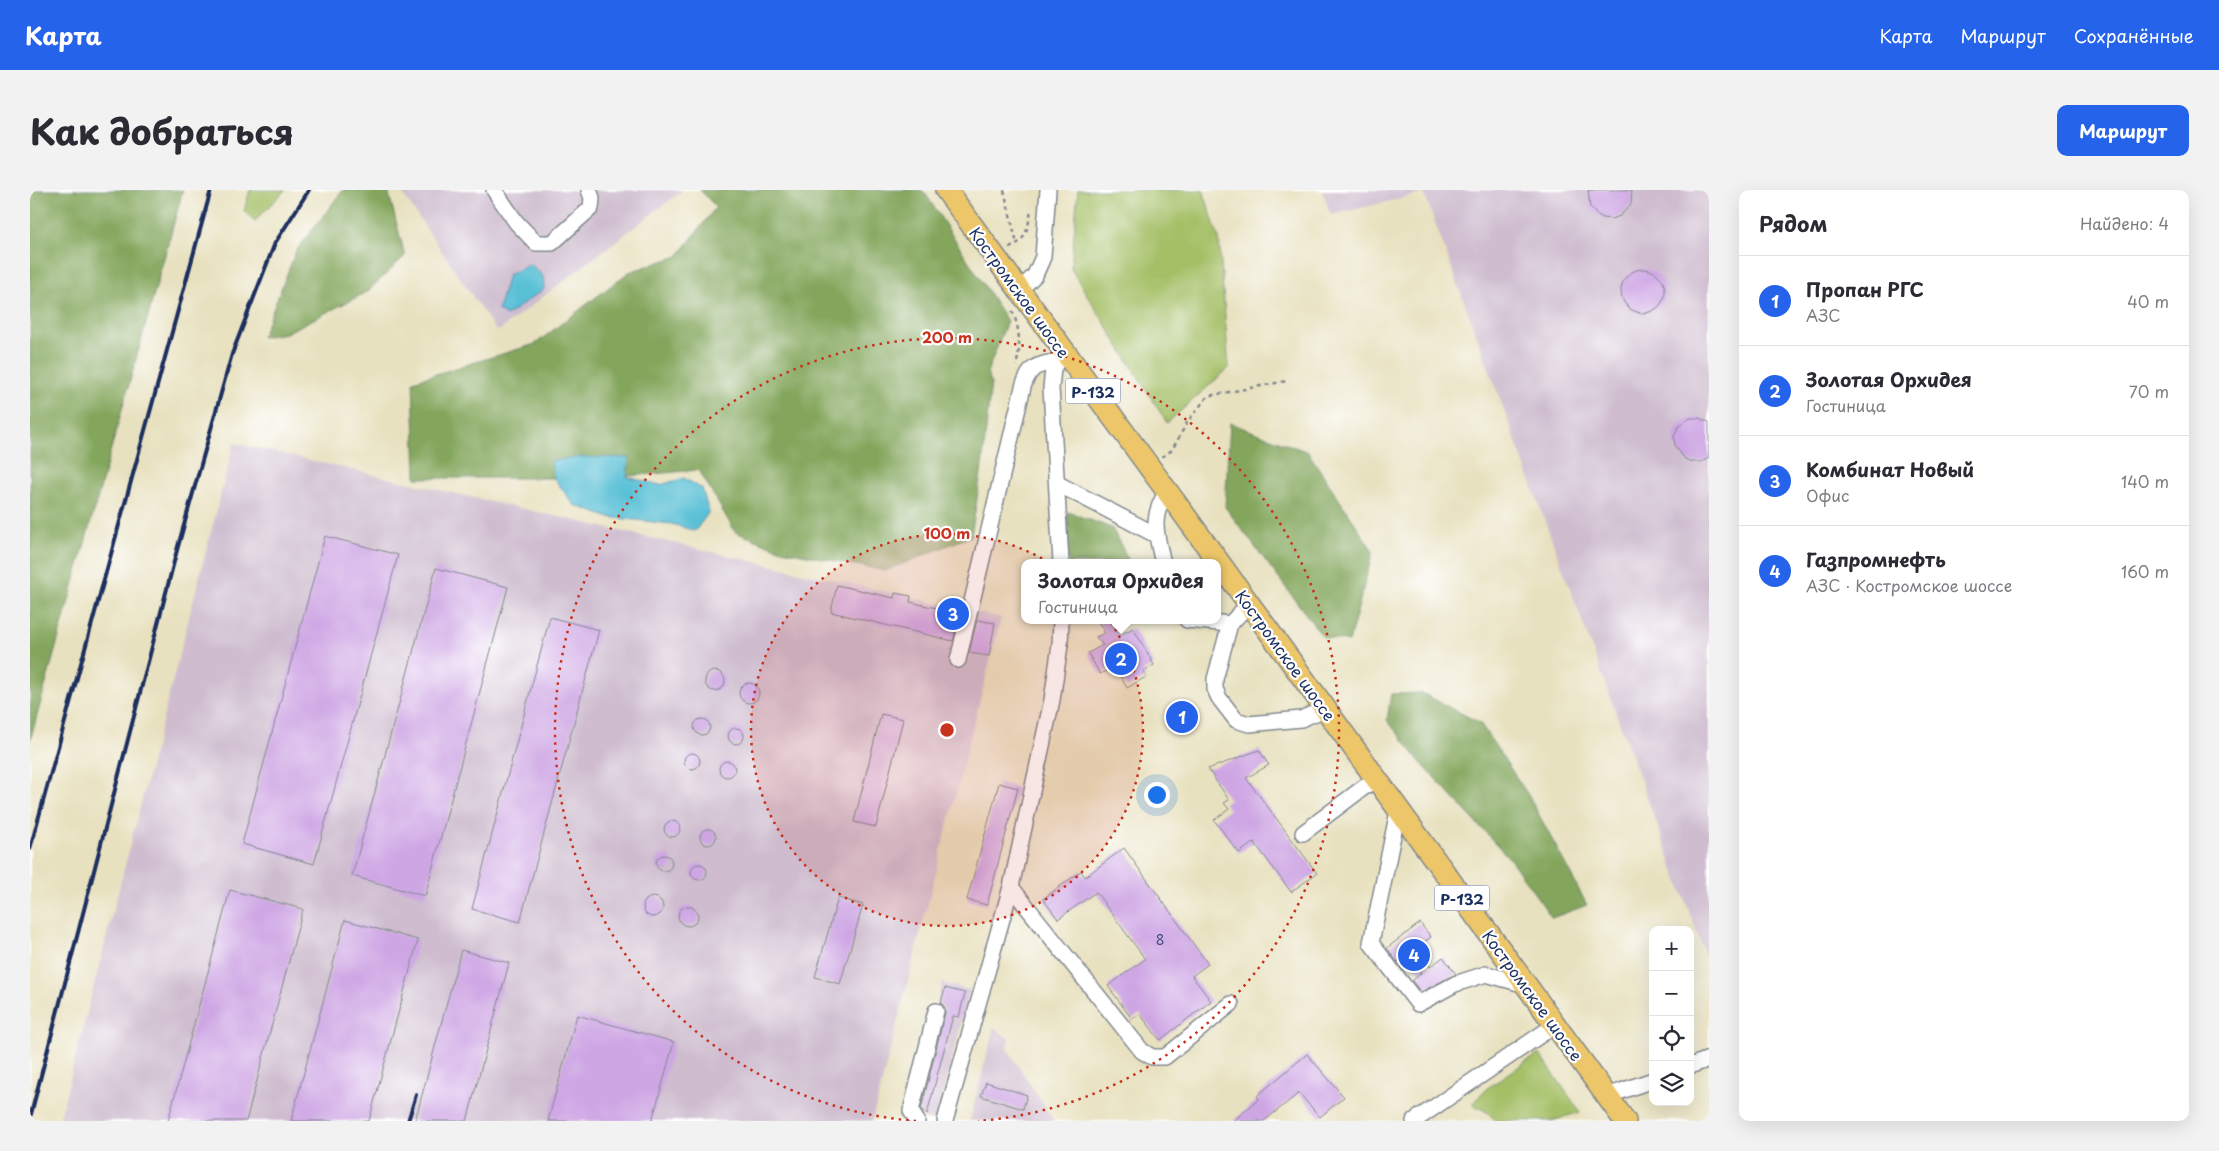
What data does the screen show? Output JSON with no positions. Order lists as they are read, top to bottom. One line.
{"streets":{"highway":["Костромское шоссе","Р-132"]},"house_numbers":["8"],"page":{"header":"Карта","nav":["Карта","Маршрут","Сохранённые"],"title":"Как добраться","buttons":"Маршрут","heading":["Рядом","Найдено: 4"],"list":[{"mark":"1","name":"Пропан РГС","note":"АЗС","value":"40 m"},{"mark":"2","name":"Золотая Орхидея","note":"Гостиница","value":"70 m"},{"mark":"3","name":"Комбинат Новый","note":"Офис","value":"140 m"},{"mark":"4","name":"Газпромнефть","note":"АЗС · Костромское шоссе","value":"160 m"}],"popup":["Золотая Орхидея","Гостиница"],"pins":["3","2","1","4"],"map_buttons":["+","−"]},"rings":["200 m","100 m"]}
